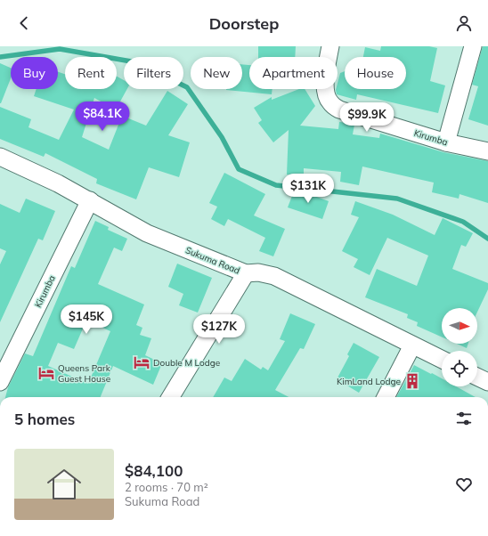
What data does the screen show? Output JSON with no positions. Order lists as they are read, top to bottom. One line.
{"streets":{"street":["Kirumba","Sukuma Road"]},"crossings":[["Kirumba","Sukuma Road"]],"places":{"hotel":["Double M Lodge","Queens Park Guest House"],"building":["KimLand Lodge"]},"north":"right","page":{"header":"Doorstep","chip":["Buy","Rent","Filters","New","Apartment","House"],"price":["$84.1K","$99.9K","$131K","$145K","$127K"],"heading":"5 homes","list":[{"name":"$84,100","note":"2 rooms · 70 m² · Sukuma Road"}]}}
